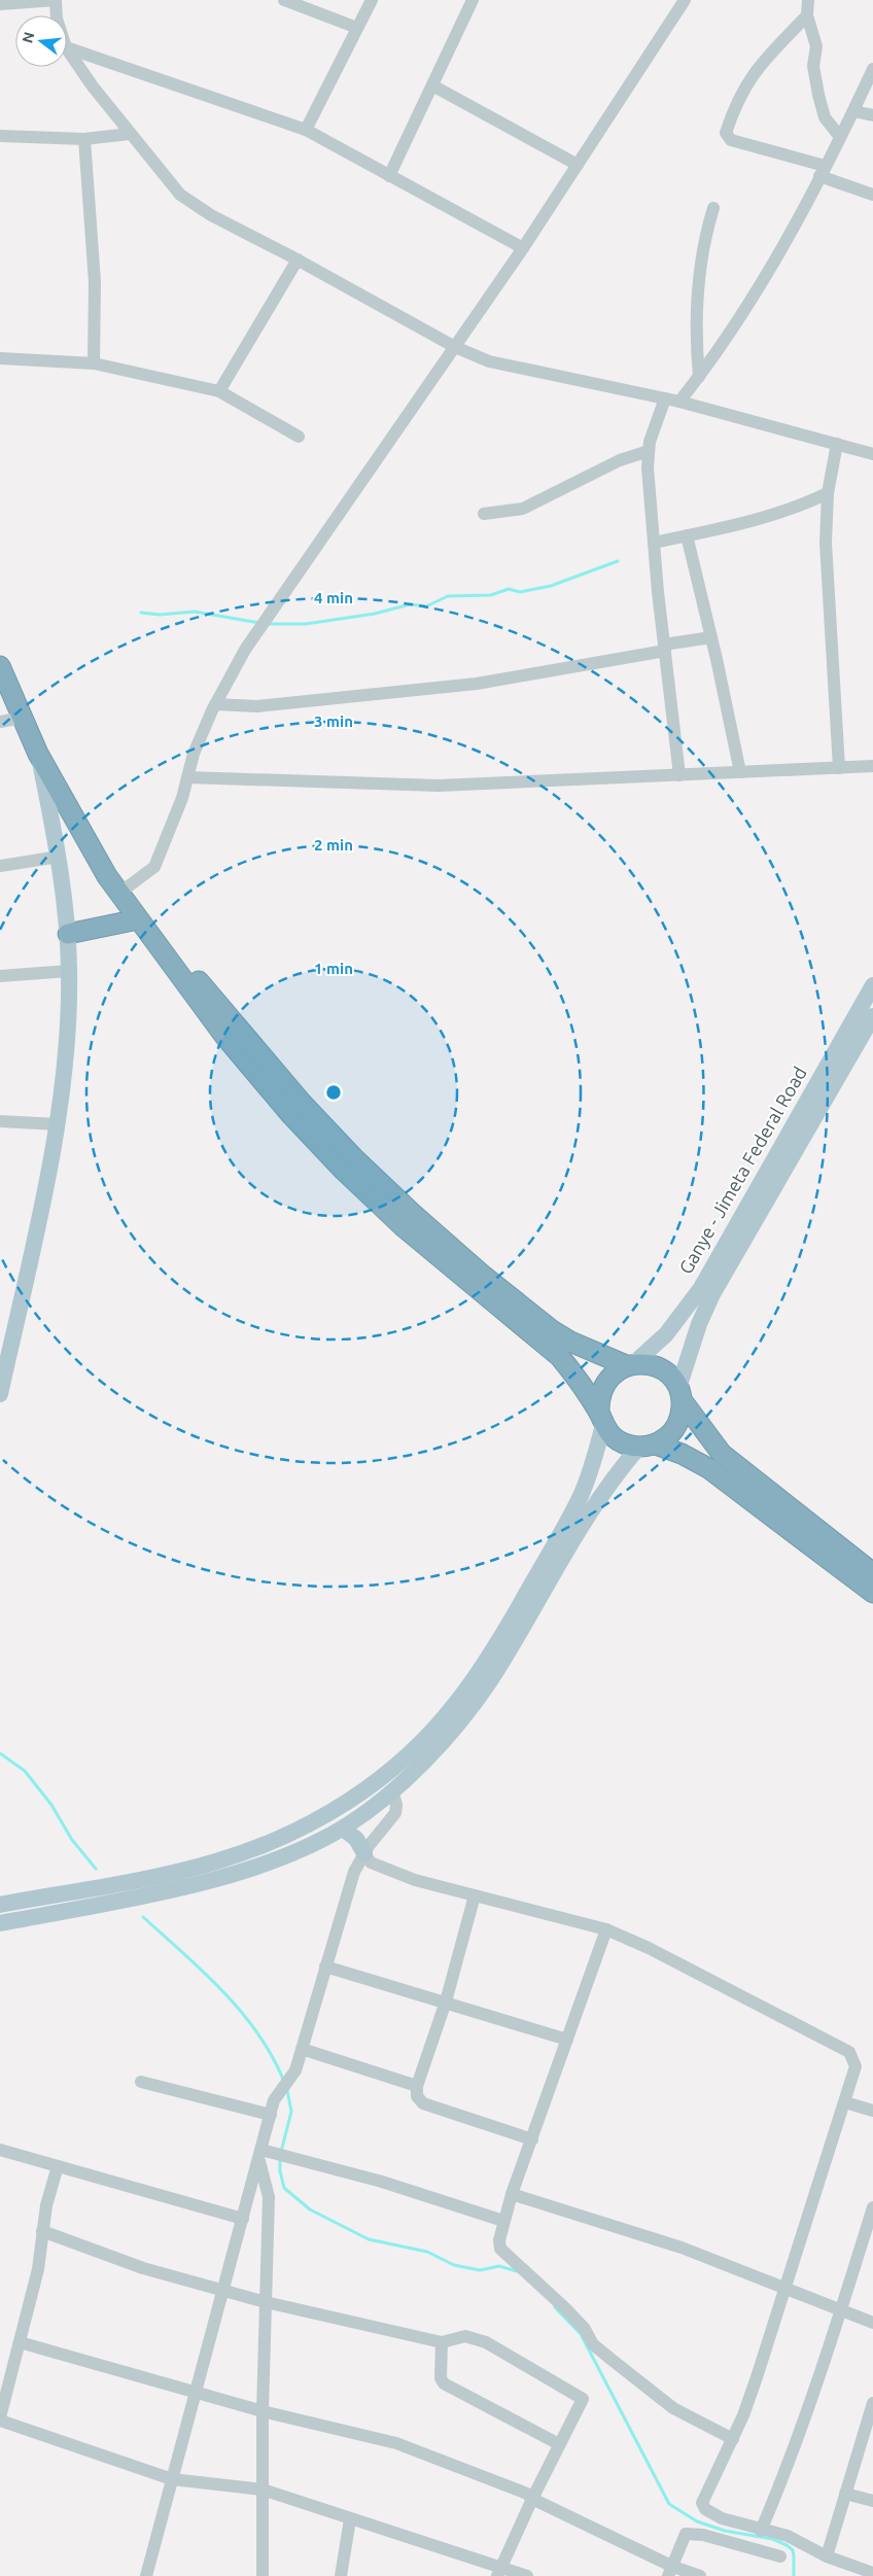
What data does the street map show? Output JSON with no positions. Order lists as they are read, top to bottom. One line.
{"streets":{"main road":["Ganye - Jimeta Federal Road"]},"north":"left","rings":["4 min","3 min","2 min","1 min"]}
